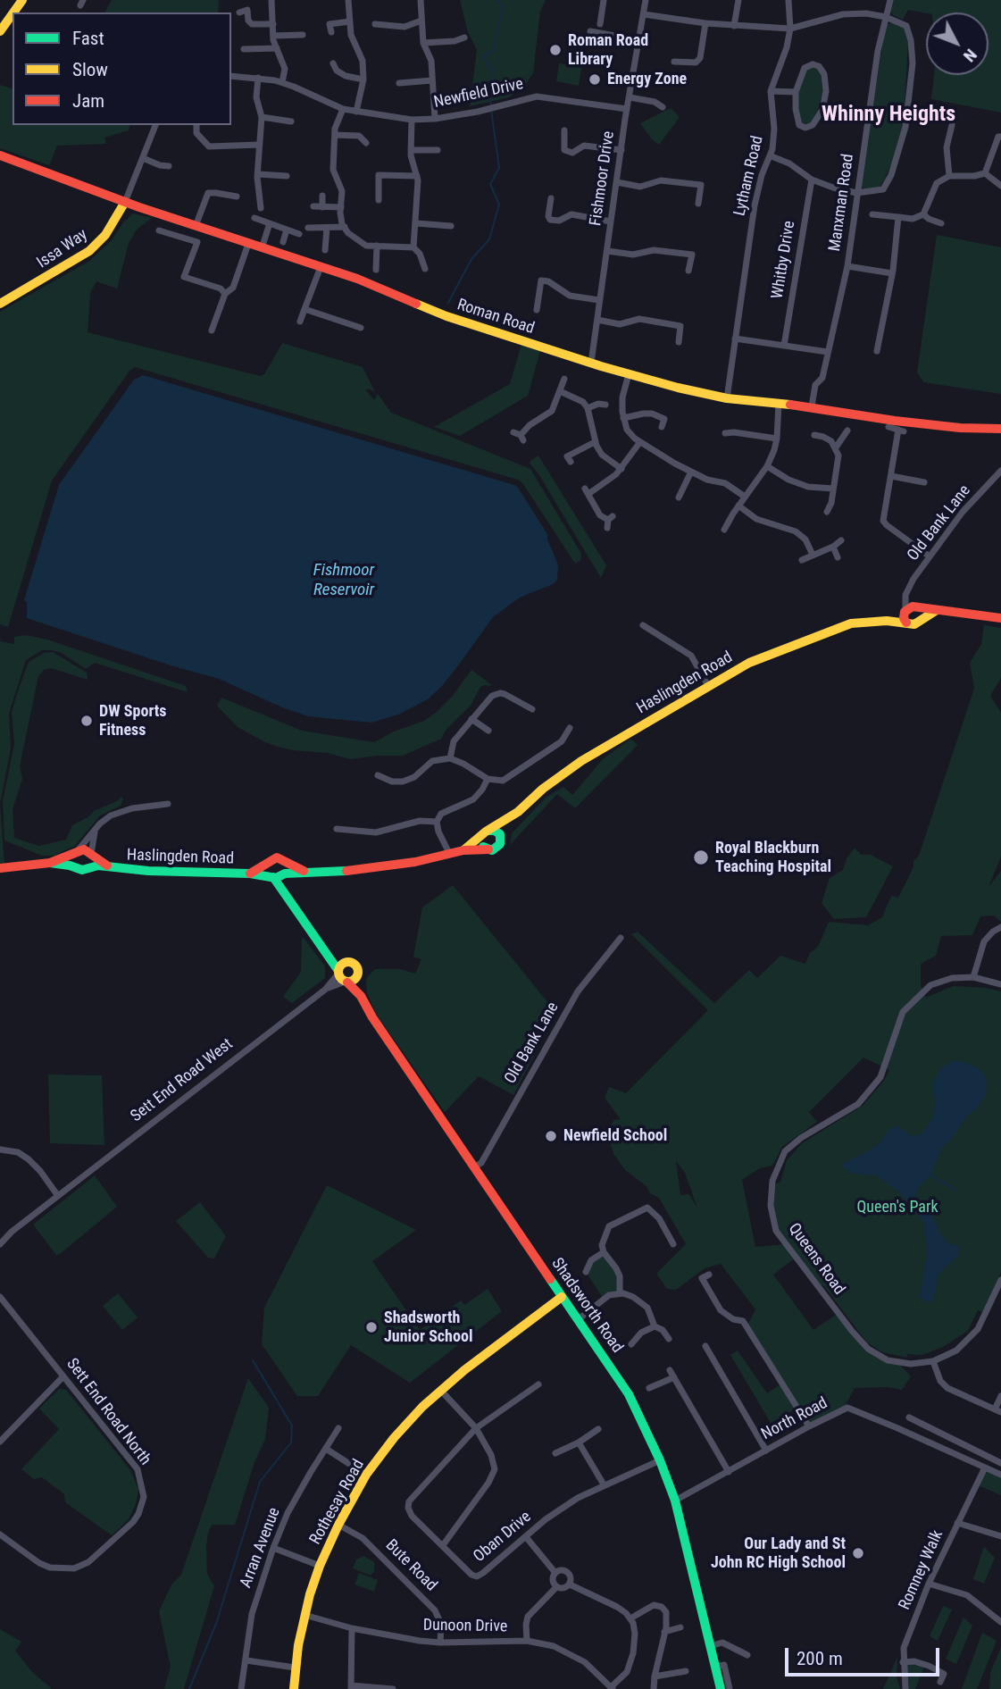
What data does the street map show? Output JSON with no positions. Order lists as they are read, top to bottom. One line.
{"streets":{"main road":["Issa Way","Roman Road","Haslingden Road","Shadsworth Road","Rothesay Road"],"street":["Newfield Drive","Lytham Road","Fishmoor Drive","Manxman Road","Whitby Drive","Old Bank Lane","Sett End Road West","Queens Road","Sett End Road North","North Road","Oban Drive","Arran Avenue","Bute Road","Romney Walk","Dunoon Drive"]},"crossings":[["Newfield Drive","Fishmoor Drive"],["Lytham Road","Roman Road"],["Fishmoor Drive","Roman Road"],["Manxman Road","Roman Road"],["Issa Way","Roman Road"],["Old Bank Lane","Haslingden Road"],["Old Bank Lane","Shadsworth Road"],["Haslingden Road","Shadsworth Road"],["Sett End Road West","Shadsworth Road"],["Shadsworth Road","North Road"],["Shadsworth Road","Rothesay Road"],["Shadsworth Road","Oban Drive"],["North Road","Romney Walk"],["Rothesay Road","Bute Road"],["Rothesay Road","Dunoon Drive"],["Bute Road","Dunoon Drive"]],"districts":["Whinny Heights"],"water":["Fishmoor Reservoir"],"parks":["Queen's Park"],"places":["Roman Road Library","Energy Zone","DW Sports Fitness","Royal Blackburn Teaching Hospital","Newfield School","Shadsworth Junior School","Our Lady and St John RC High School"],"legend":["Fast","Slow","Jam"],"scale_bar":"200 m","north":"bottom right"}
